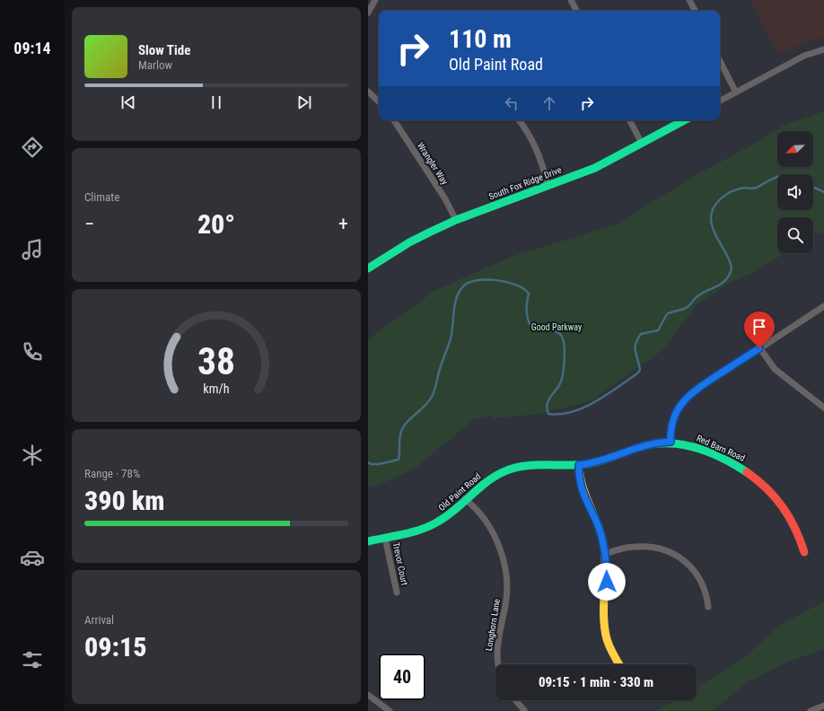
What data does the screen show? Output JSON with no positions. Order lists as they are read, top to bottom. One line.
{"streets":{"street":["Wrangler Way","South Fox Ridge Drive","Red Barn Road","Old Paint Road","Trevor Court","Longhorn Lane"]},"crossings":[["Wrangler Way","South Fox Ridge Drive"],["Red Barn Road","Old Paint Road"],["Old Paint Road","Trevor Court"],["Old Paint Road","Longhorn Lane"]],"parks":["Good Parkway"],"north":"bottom left","page":{"tabs":"09:14","turn":["110 m","Old Paint Road"],"song":["Slow Tide","Marlow"],"tile":["Climate",["Range · 78%","390 km"],["Arrival","09:15"]],"heat":["−","20°","+"],"limit":"40","trip":"09:15 · 1 min · 330 m","gauge":["38","km/h"]}}
